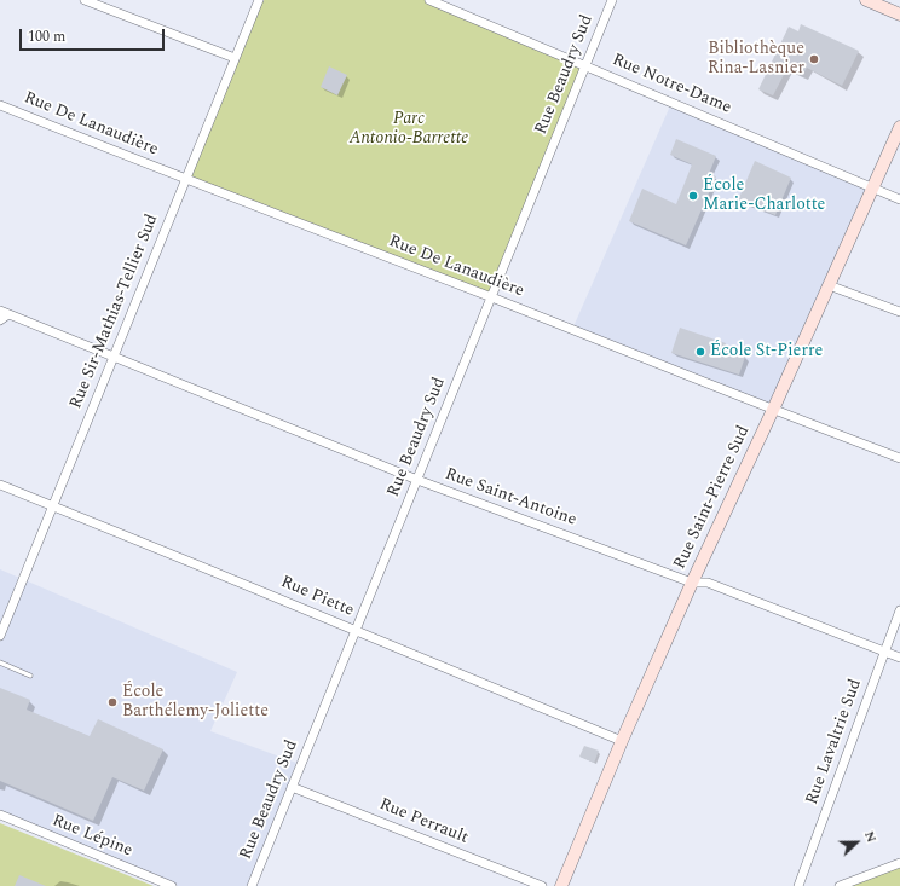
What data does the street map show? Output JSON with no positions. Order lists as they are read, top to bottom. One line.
{"streets":{"street":["Rue Beaudry Sud","Rue Notre-Dame","Rue De Lanaudière","Rue Sir-Mathias-Tellier Sud","Rue Saint-Antoine","Rue Saint-Pierre Sud","Rue Piette","Rue Lavaltrie Sud","Rue Perrault","Rue Lépine"]},"crossings":[["Rue Beaudry Sud","Rue Notre-Dame"],["Rue Beaudry Sud","Rue De Lanaudière"],["Rue Beaudry Sud","Rue Saint-Antoine"],["Rue Beaudry Sud","Rue Piette"],["Rue Beaudry Sud","Rue Perrault"],["Rue Notre-Dame","Rue Saint-Pierre Sud"],["Rue De Lanaudière","Rue Sir-Mathias-Tellier Sud"],["Rue De Lanaudière","Rue Saint-Pierre Sud"],["Rue Sir-Mathias-Tellier Sud","Rue Saint-Antoine"],["Rue Sir-Mathias-Tellier Sud","Rue Piette"],["Rue Saint-Antoine","Rue Saint-Pierre Sud"],["Rue Saint-Antoine","Rue Lavaltrie Sud"],["Rue Saint-Pierre Sud","Rue Piette"]],"parks":["Parc Antonio-Barrette"],"places":["Bibliothèque Rina-Lasnier","École Marie-Charlotte","École St-Pierre","École Barthélemy-Joliette"],"scale_bar":"100 m","north":"right"}
